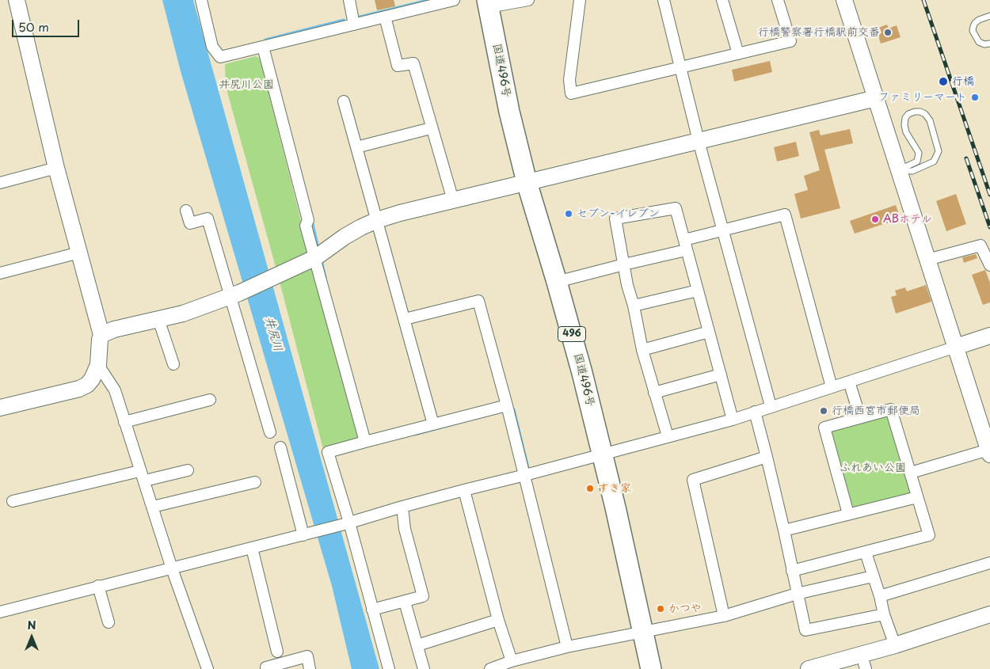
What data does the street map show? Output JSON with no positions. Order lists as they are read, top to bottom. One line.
{"streets":{"highway":["国道496号","496"]},"water":["井尻川"],"parks":["井尻川公園","ふれあい公園"],"places":["行橋警察署行橋駅前交番","行橋","ファミリーマート","セブン-イレブン","ABホテル","行橋西宮市郵便局","すき家","かつや"],"scale_bar":"50 m","north":"top"}
